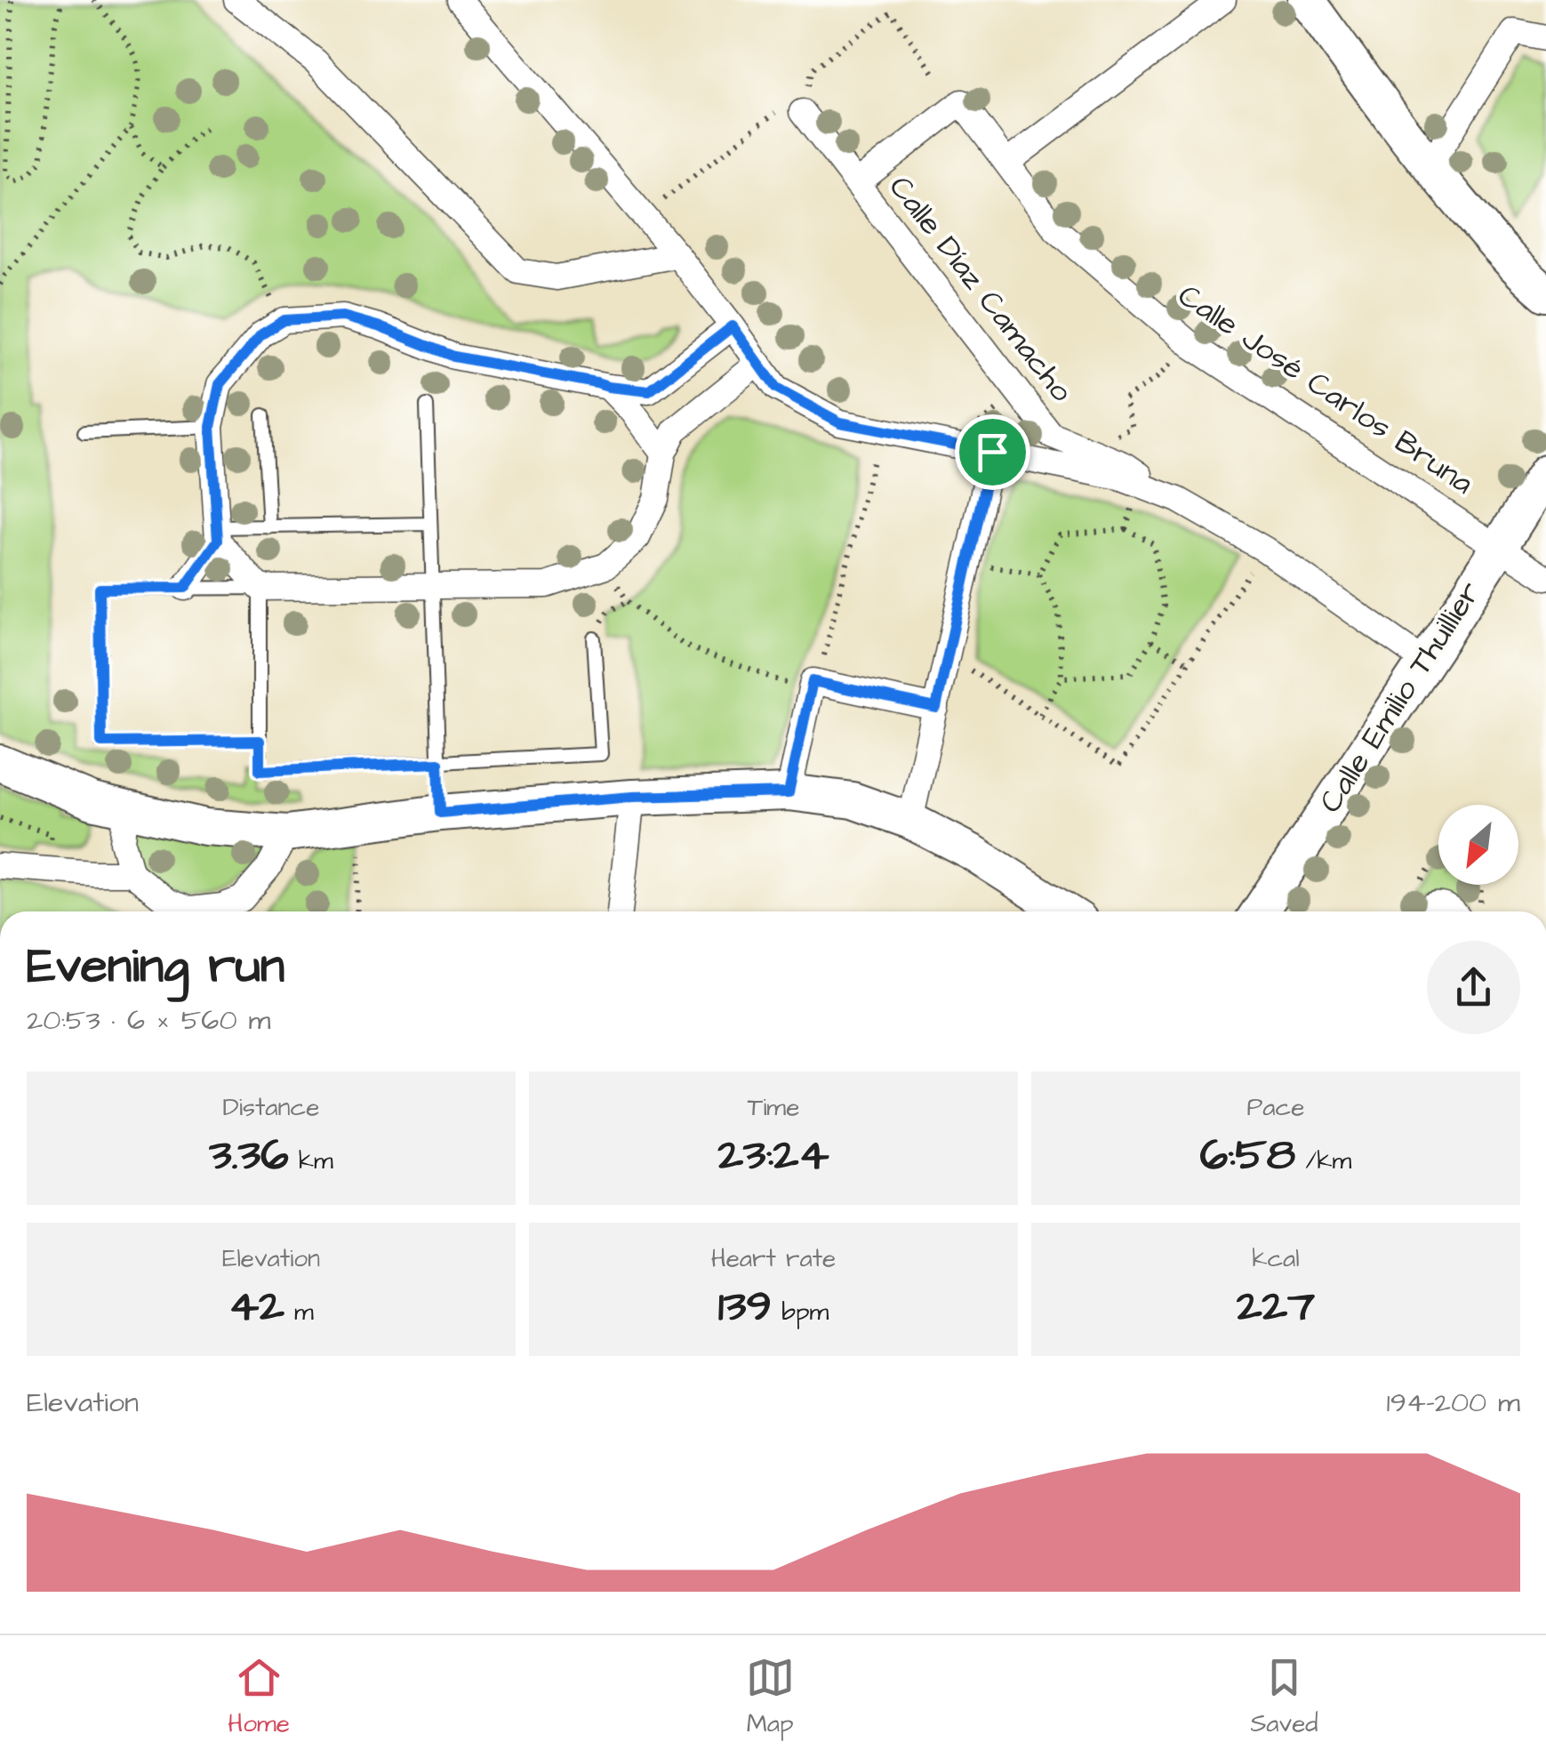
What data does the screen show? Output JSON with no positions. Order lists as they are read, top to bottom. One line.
{"streets":{"street":["Calle Díaz Camacho","Calle José Carlos Bruna","Calle Emilio Thuillier"]},"crossings":[["Calle Díaz Camacho","Calle José Carlos Bruna"],["Calle José Carlos Bruna","Calle Emilio Thuillier"]],"north":"bottom left","page":{"heading":["Evening run","20:53 · 6 × 560 m"],"stats":[["Distance","3.36 km"],["Time","23:24"],["Pace","6:58 /km"],["Elevation","42 m"],["Heart rate","139 bpm"],["kcal","227"]],"chart":["Elevation","194–200 m"],"tabs":["Home","Map","Saved"]}}
